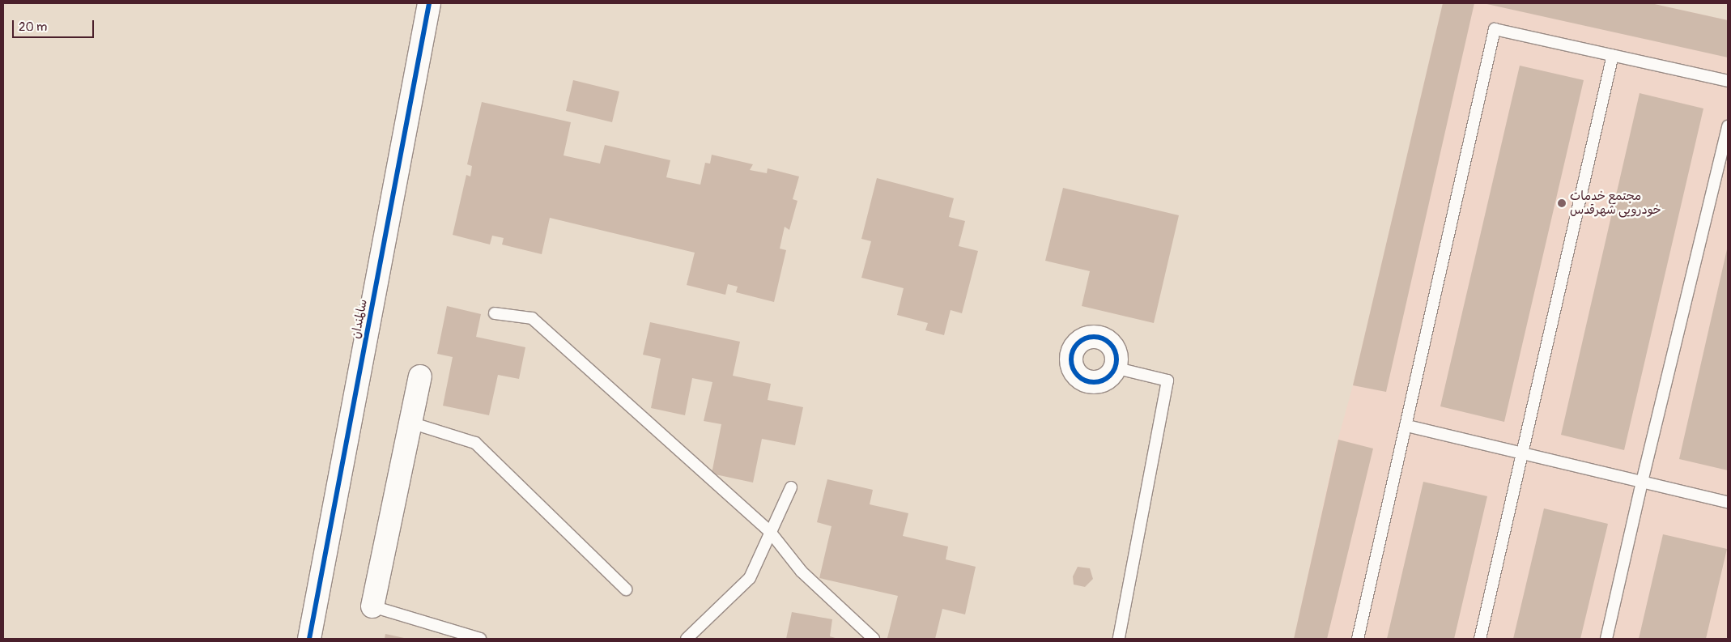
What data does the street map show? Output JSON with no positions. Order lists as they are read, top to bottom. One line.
{"streets":{"street":["سالمندان"]},"places":["مجتمع خدمات خودرویی شهرقدس"],"scale_bar":"20 m"}
